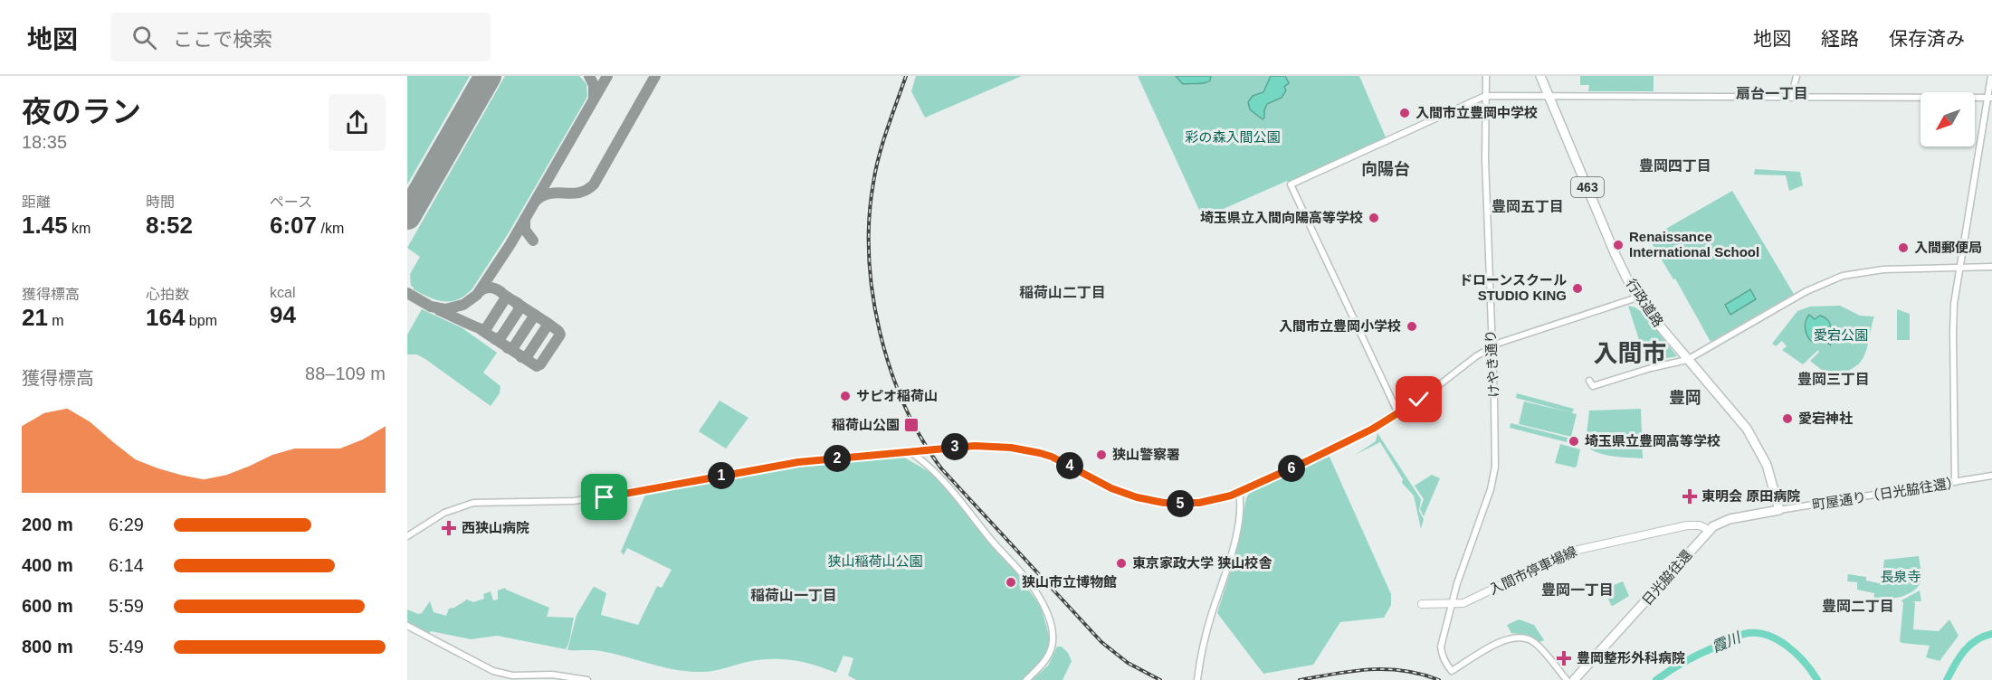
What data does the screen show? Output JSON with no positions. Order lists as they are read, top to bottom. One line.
{"streets":{"highway":["463","行政道路","日光脇往還"],"main road":["入間市停車場線"],"street":["けやき通り","町屋通り（日光脇往還）"]},"crossings":[["行政道路","町屋通り（日光脇往還）"],["行政道路","日光脇往還"],["けやき通り","入間市停車場線"],["町屋通り（日光脇往還）","日光脇往還"],["入間市停車場線","日光脇往還"]],"districts":["扇台一丁目","豊岡四丁目","向陽台","豊岡五丁目","稲荷山二丁目","入間市","豊岡三丁目","豊岡","豊岡一丁目","稲荷山一丁目","豊岡二丁目"],"water":["霞川"],"parks":["彩の森入間公園","愛宕公園","狭山稲荷山公園","長泉寺"],"places":{"other":["入間市立豊岡中学校","埼玉県立入間向陽高等学校","Renaissance International School","入間郵便局","ドローンスクール STUDIO KING","入間市立豊岡小学校","サピオ稲荷山","愛宕神社","埼玉県立豊岡高等学校","狭山警察署","東京家政大学 狭山校舎","狭山市立博物館"],"transit":["稲荷山公園"],"health":["東明会 原田病院","西狭山病院","豊岡整形外科病院"]},"north":"bottom left","page":{"header":"地図","search":"ここで検索","nav":["地図","経路","保存済み"],"heading":["夜のラン","18:35"],"stats":[["距離","1.45 km"],["時間","8:52"],["ペース","6:07 /km"],["獲得標高","21 m"],["心拍数","164 bpm"],["kcal","94"]],"chart":["獲得標高","88–109 m"],"pins":["3","2","4","6","1","5"],"list":[{"name":"200 m","note":"6:29"},{"name":"400 m","note":"6:14"},{"name":"600 m","note":"5:59"},{"name":"800 m","note":"5:49"}]}}
